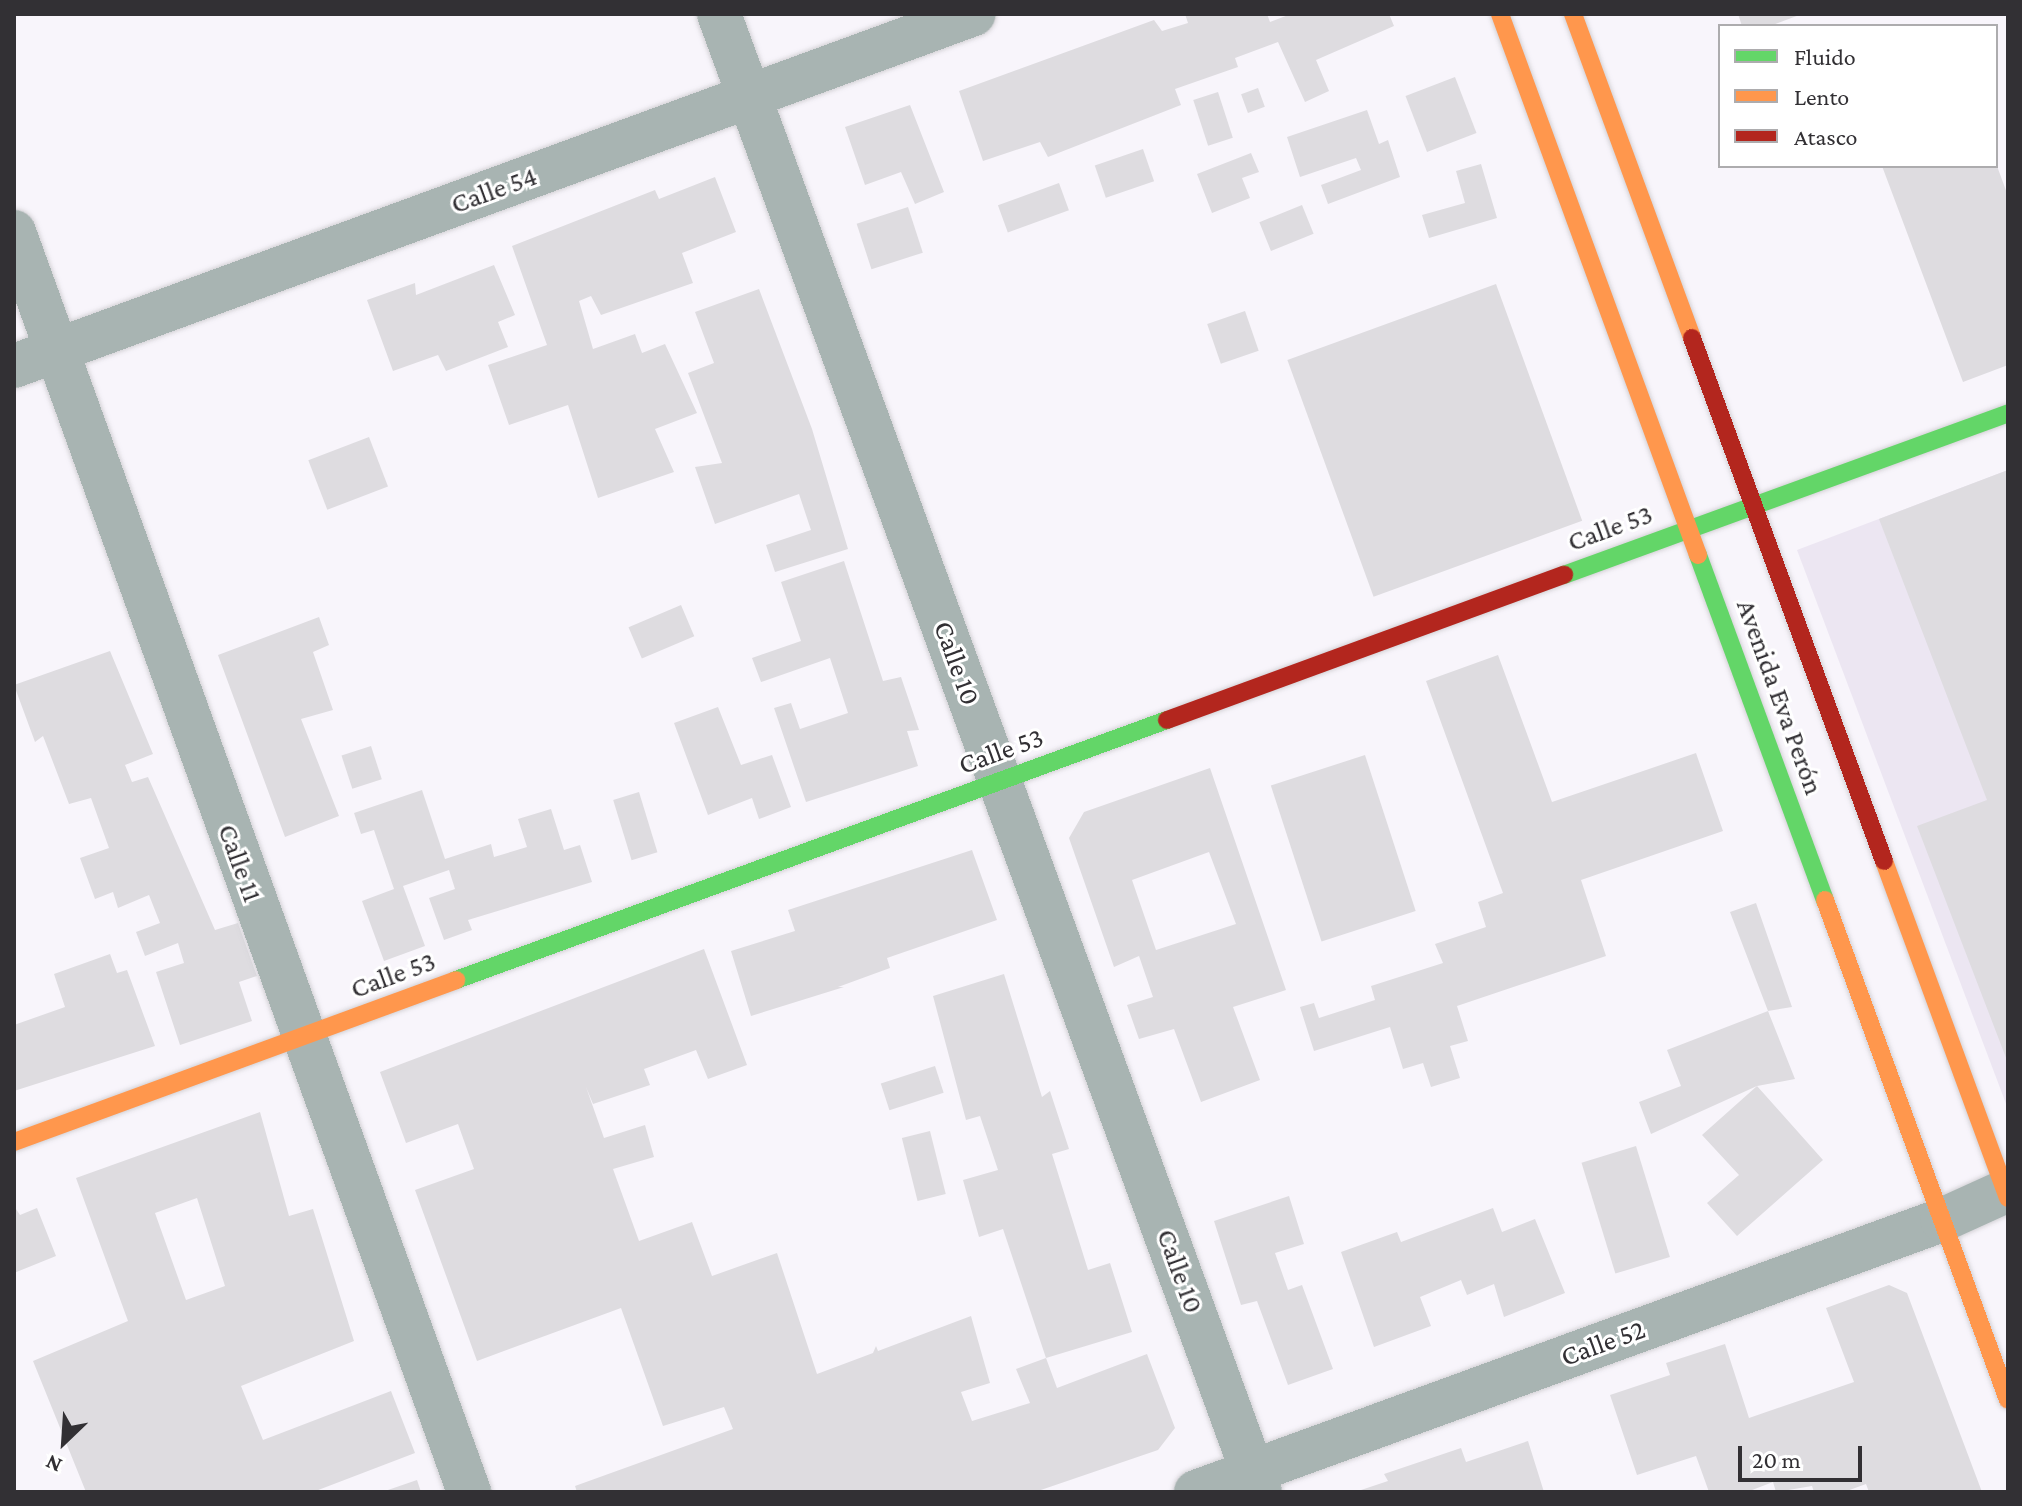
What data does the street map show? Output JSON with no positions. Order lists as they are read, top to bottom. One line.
{"streets":{"main road":["Calle 53","Avenida Eva Perón"],"street":["Calle 54","Calle 10","Calle 11","Calle 52"]},"crossings":[["Calle 54","Calle 10"],["Calle 54","Calle 11"],["Calle 53","Calle 10"],["Calle 53","Avenida Eva Perón"],["Calle 53","Calle 11"],["Calle 10","Calle 52"],["Avenida Eva Perón","Calle 52"]],"legend":["Fluido","Lento","Atasco"],"scale_bar":"20 m","north":"bottom left"}
